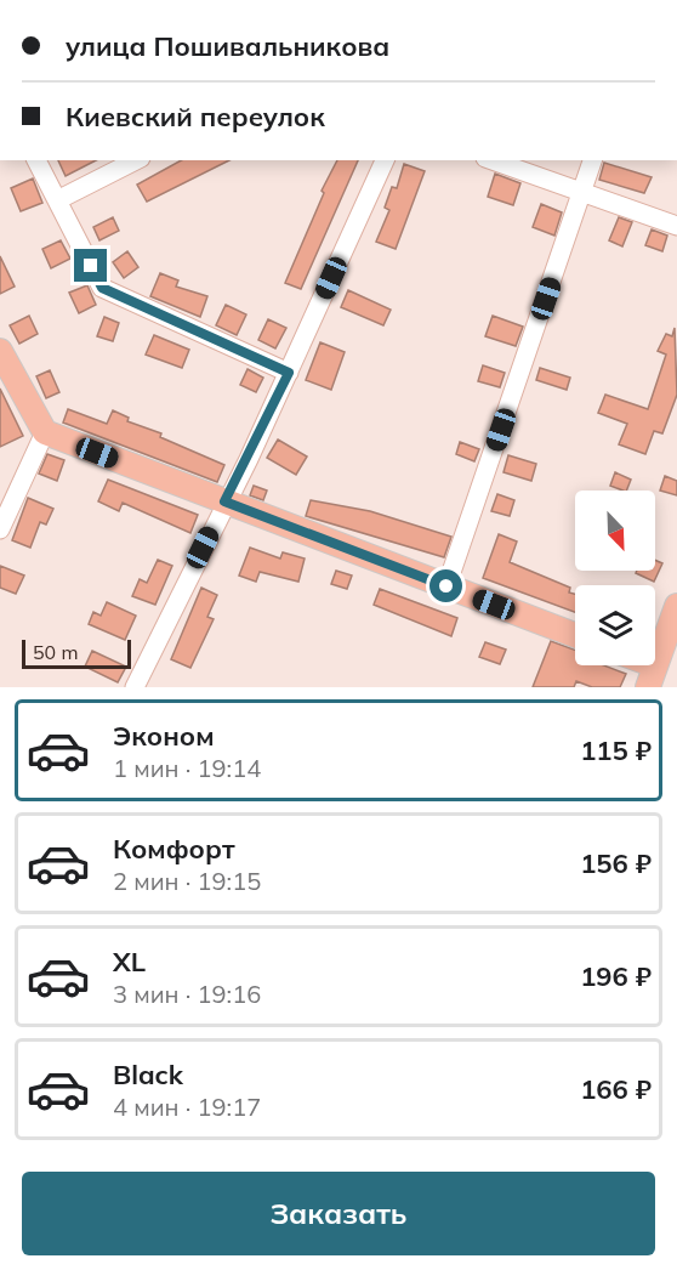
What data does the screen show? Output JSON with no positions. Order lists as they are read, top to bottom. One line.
{"scale_bar":"50 m","north":"bottom right","page":{"banner":["улица Пошивальникова","Киевский переулок"],"scale":"50 m","list":[{"name":"Эконом","note":"1 мин · 19:14","value":"115 ₽"},{"name":"Комфорт","note":"2 мин · 19:15","value":"156 ₽"},{"name":"XL","note":"3 мин · 19:16","value":"196 ₽"},{"name":"Black","note":"4 мин · 19:17","value":"166 ₽"}],"buttons":"Заказать"}}
